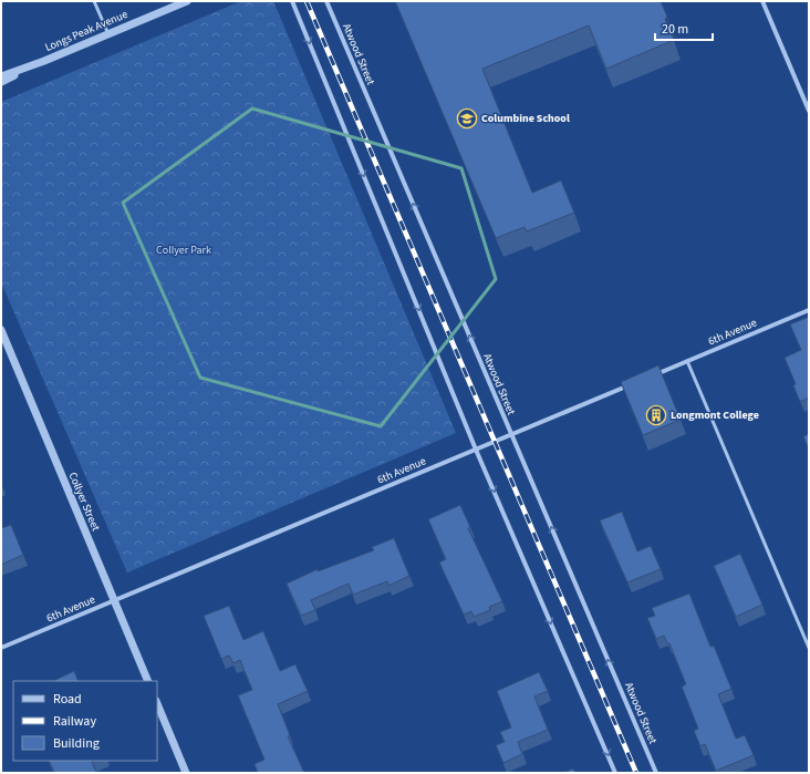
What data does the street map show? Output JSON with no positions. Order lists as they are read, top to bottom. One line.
{"streets":{"street":["Longs Peak Avenue","Atwood Street","6th Avenue","Collyer Street"]},"crossings":[["Atwood Street","6th Avenue"],["6th Avenue","Collyer Street"]],"parks":["Collyer Park"],"places":{"school or university":["Columbine School"],"building":["Longmont College"]},"legend":["Road","Railway","Building"],"scale_bar":"20 m"}
